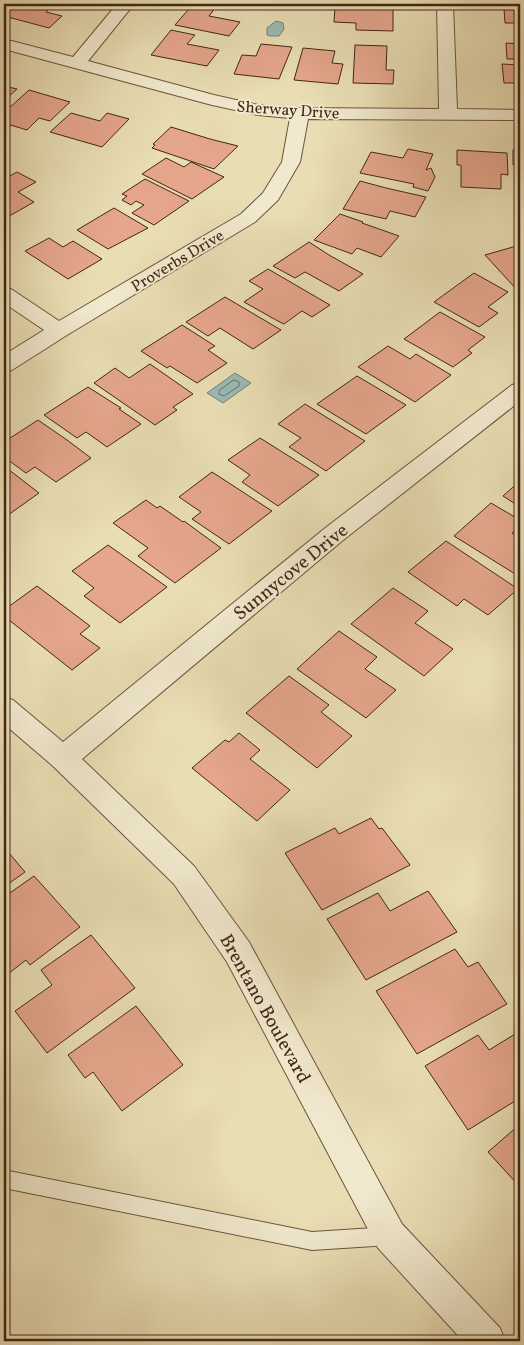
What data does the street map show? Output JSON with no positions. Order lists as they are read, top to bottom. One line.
{"streets":{"street":["Sherway Drive","Proverbs Drive","Sunnycove Drive","Brentano Boulevard"]},"crossings":[["Sherway Drive","Proverbs Drive"],["Sunnycove Drive","Brentano Boulevard"]]}
